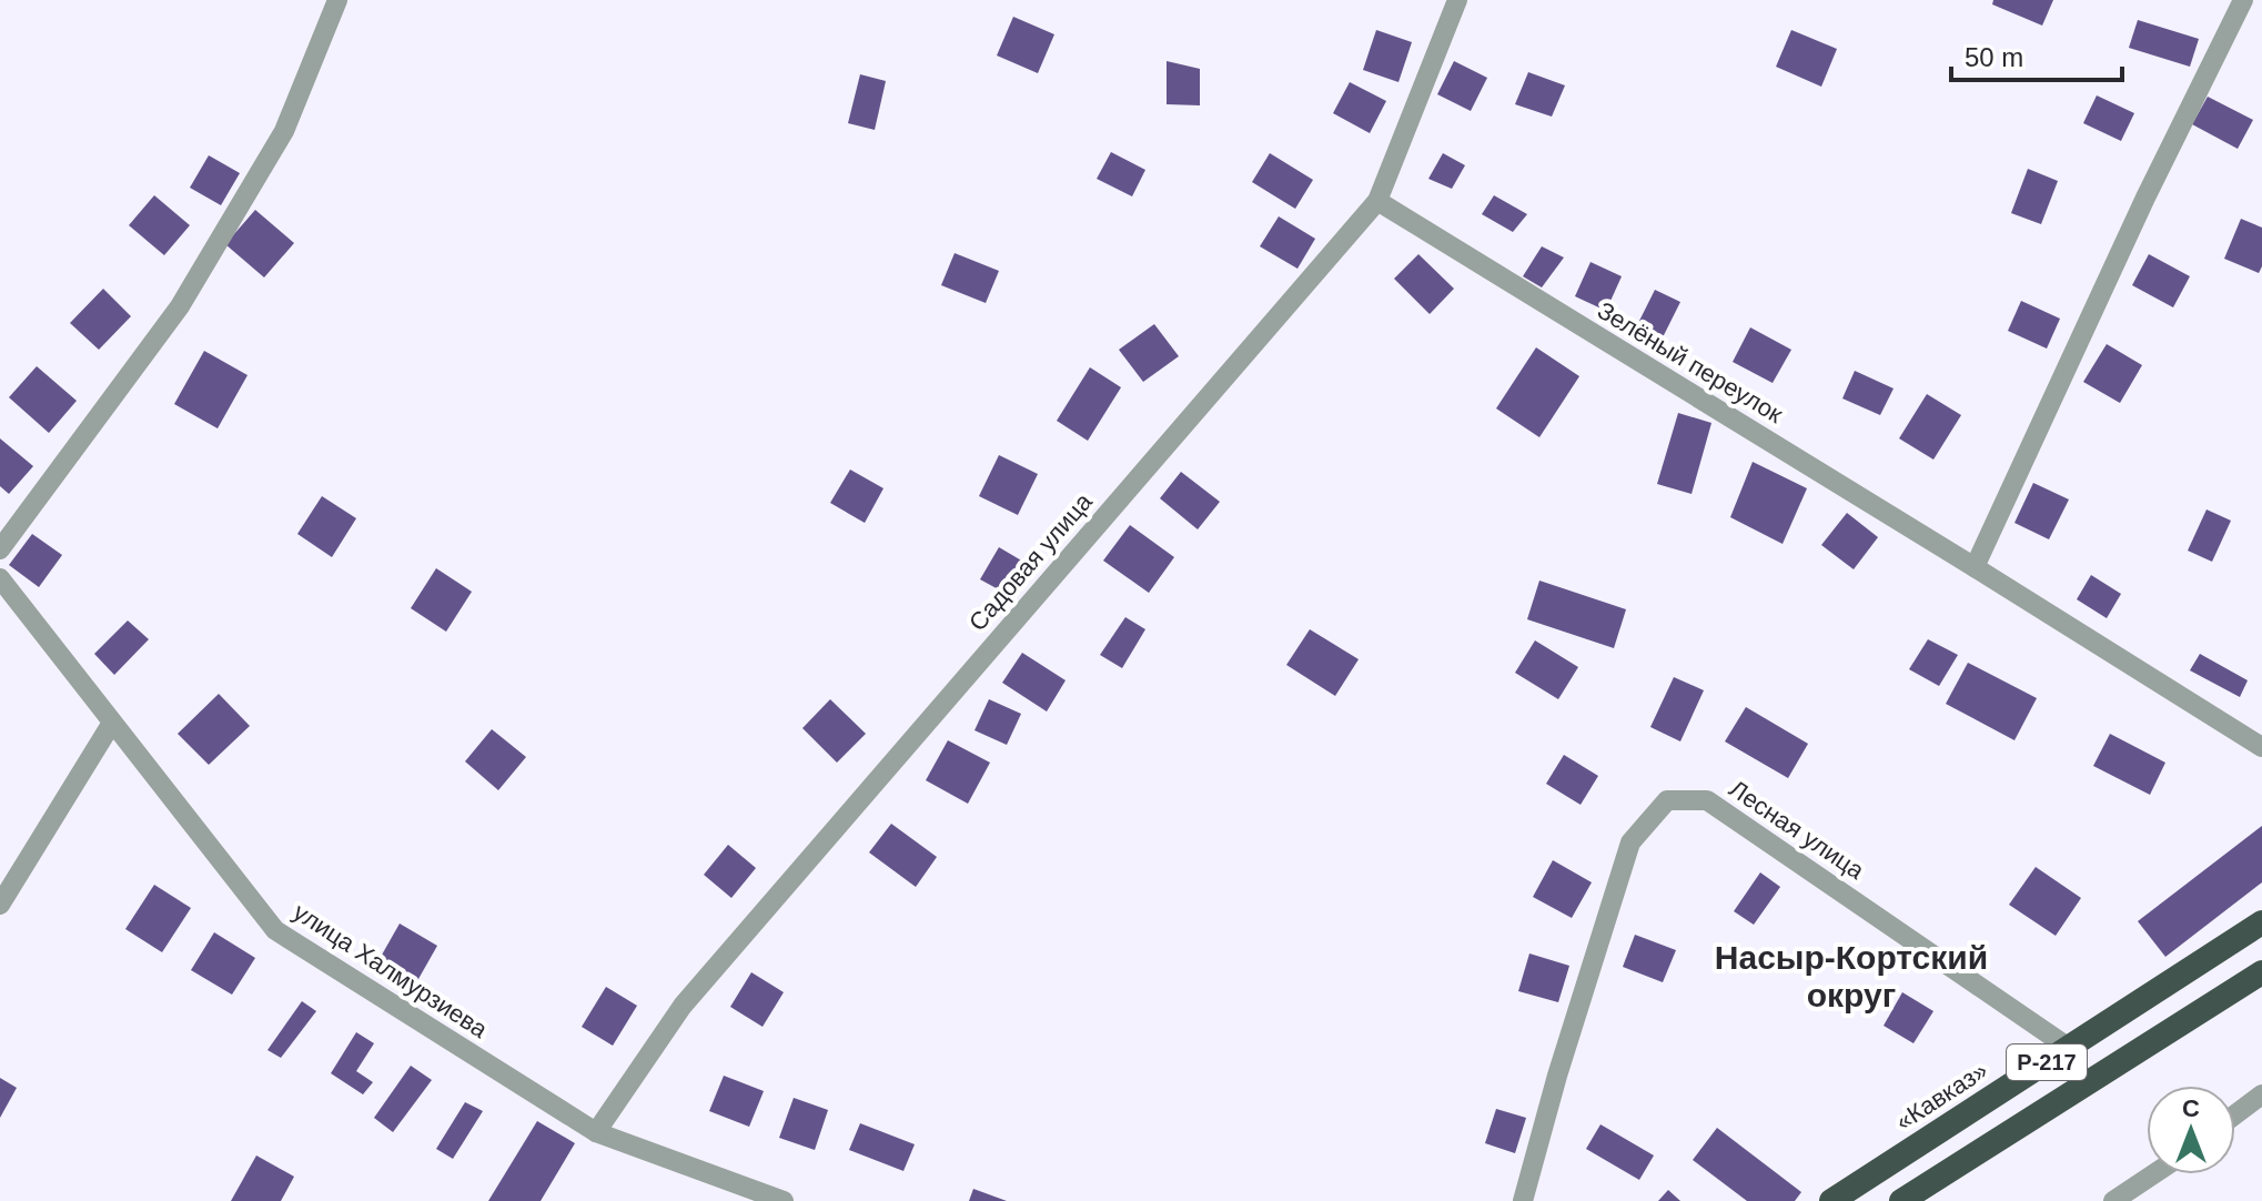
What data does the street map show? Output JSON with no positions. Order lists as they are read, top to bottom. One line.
{"streets":{"highway":["Р-217","«Кавказ»"],"street":["Зелёный переулок","Садовая улица","Лесная улица","улица Халмурзиева"]},"crossings":[["Зелёный переулок","Садовая улица"],["Садовая улица","улица Халмурзиева"],["Лесная улица","«Кавказ»"]],"districts":["Насыр-Кортский округ"],"scale_bar":"50 m","north":"top"}
